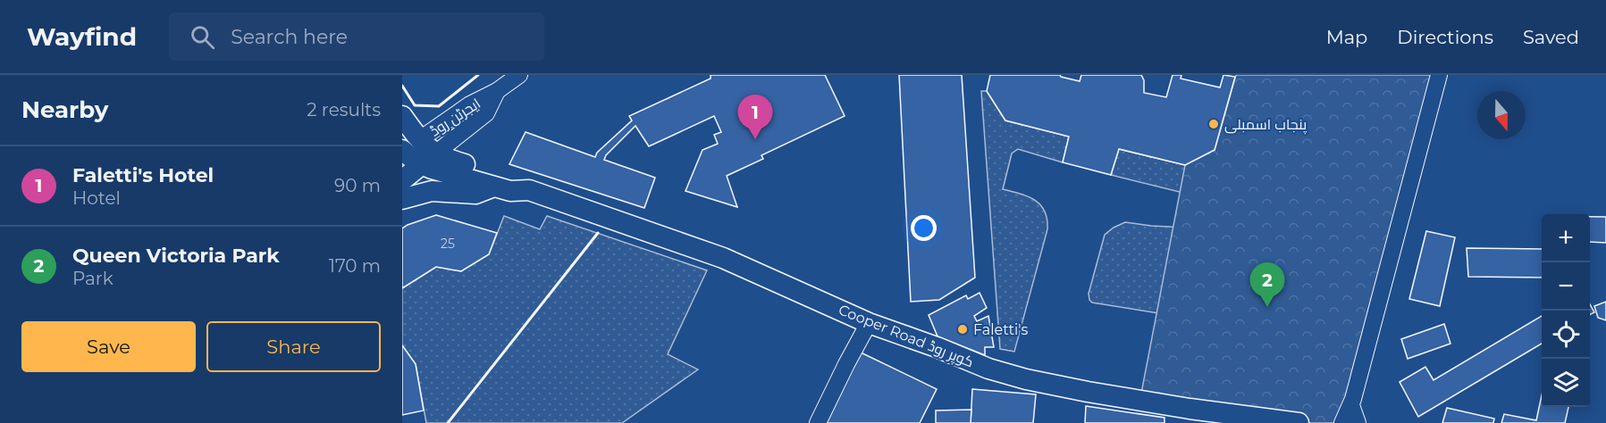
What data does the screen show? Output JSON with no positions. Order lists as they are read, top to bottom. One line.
{"streets":{"main road":["Cooper Road کوپر روڈ"],"street":["ایجرٹن روڈ"]},"crossings":[["ایجرٹن روڈ","Cooper Road کوپر روڈ"]],"places":["پنجاب اسمبلی","Faletti's"],"house_numbers":["25"],"north":"bottom","page":{"header":"Wayfind","search":"Search here","nav":["Map","Directions","Saved"],"heading":["Nearby","2 results"],"pins":["1","2"],"list":[{"mark":"1","name":"Faletti's Hotel","note":"Hotel","value":"90 m"},{"mark":"2","name":"Queen Victoria Park","note":"Park","value":"170 m"}],"map_buttons":["+","−"],"buttons":["Save","Share"]}}
